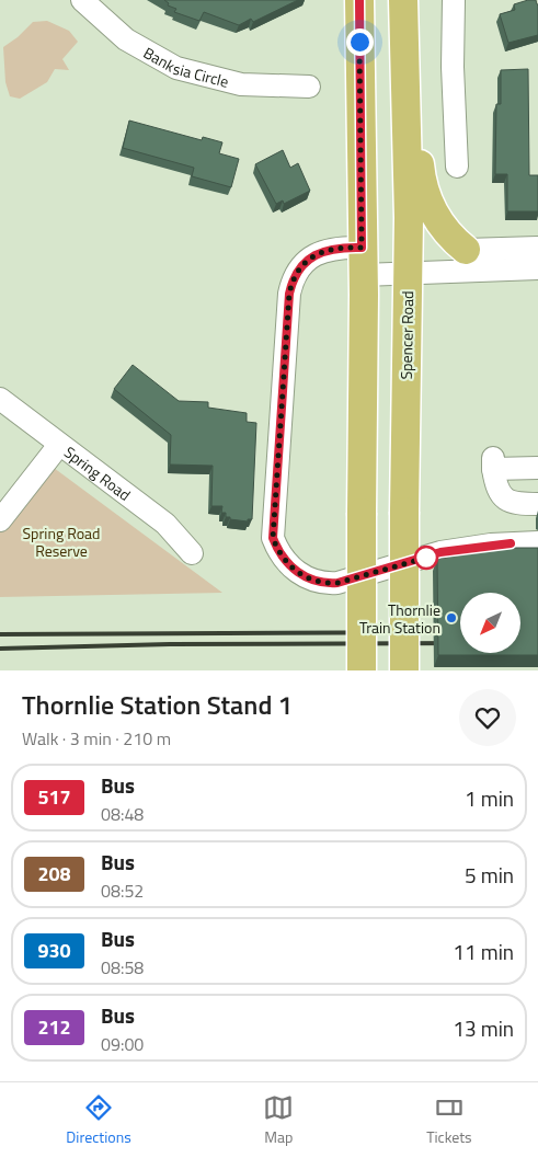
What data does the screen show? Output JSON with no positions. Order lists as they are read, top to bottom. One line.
{"streets":{"main road":["Spencer Road"],"street":["Banksia Circle","Spring Road"]},"parks":["Spring Road Reserve"],"places":["Thornlie Train Station"],"lines":["bus line 517"],"north":"bottom left","page":{"heading":["Thornlie Station Stand 1","Walk · 3 min · 210 m"],"list":[{"mark":"517","name":"Bus","note":"08:48","value":"1 min"},{"mark":"208","name":"Bus","note":"08:52","value":"5 min"},{"mark":"930","name":"Bus","note":"08:58","value":"11 min"},{"mark":"212","name":"Bus","note":"09:00","value":"13 min"}],"tabs":["Directions","Map","Tickets"]}}
